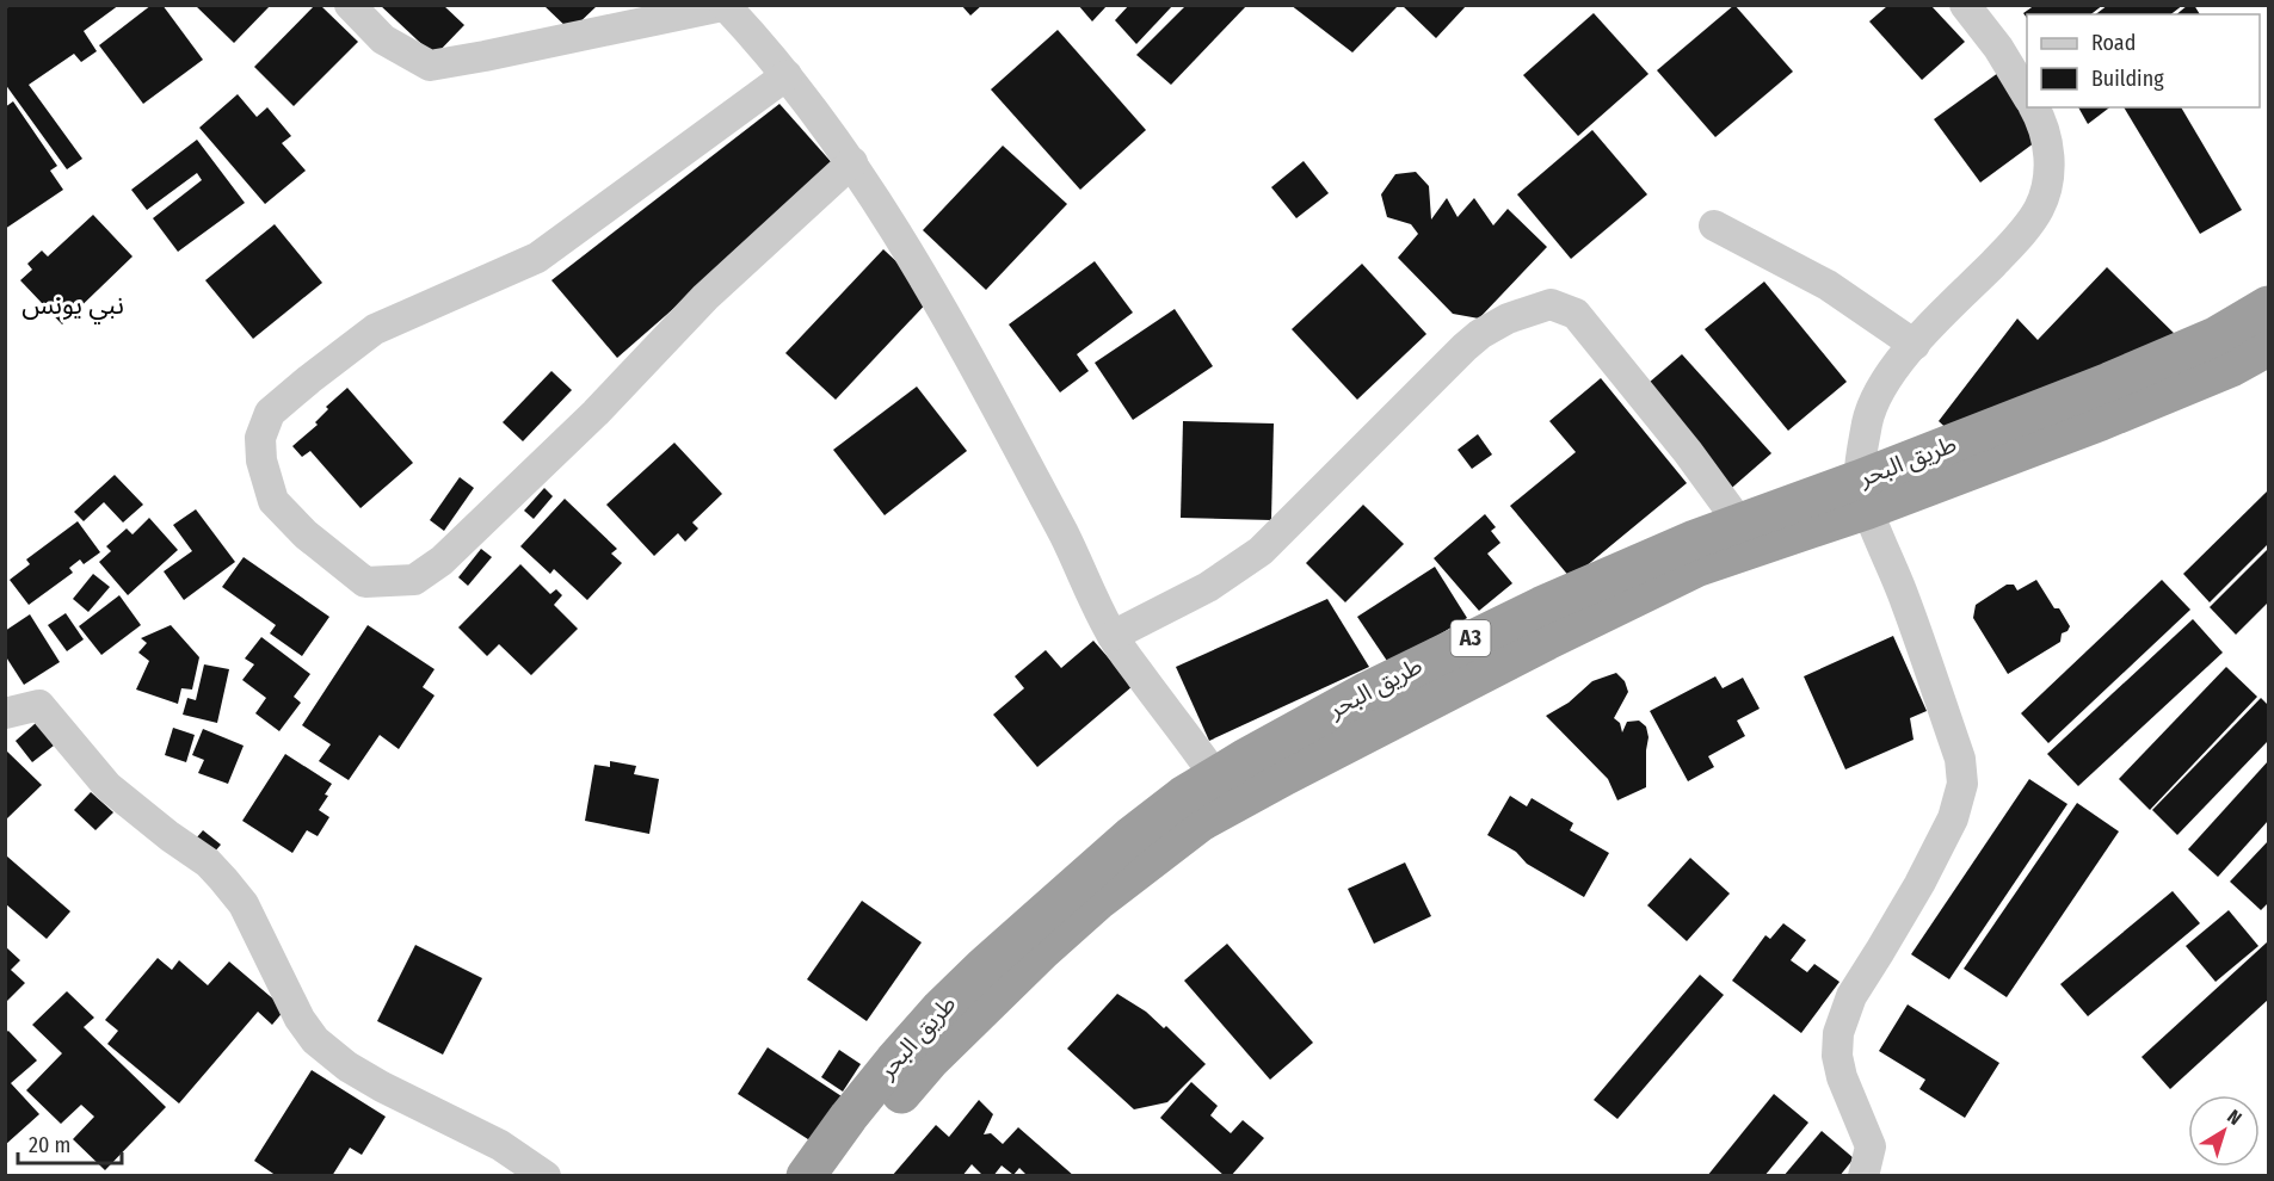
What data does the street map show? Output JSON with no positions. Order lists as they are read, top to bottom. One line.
{"streets":{"highway":["طريق البحر","A3"]},"districts":["نبي يونس"],"legend":["Road","Building"],"scale_bar":"20 m","north":"top right"}
